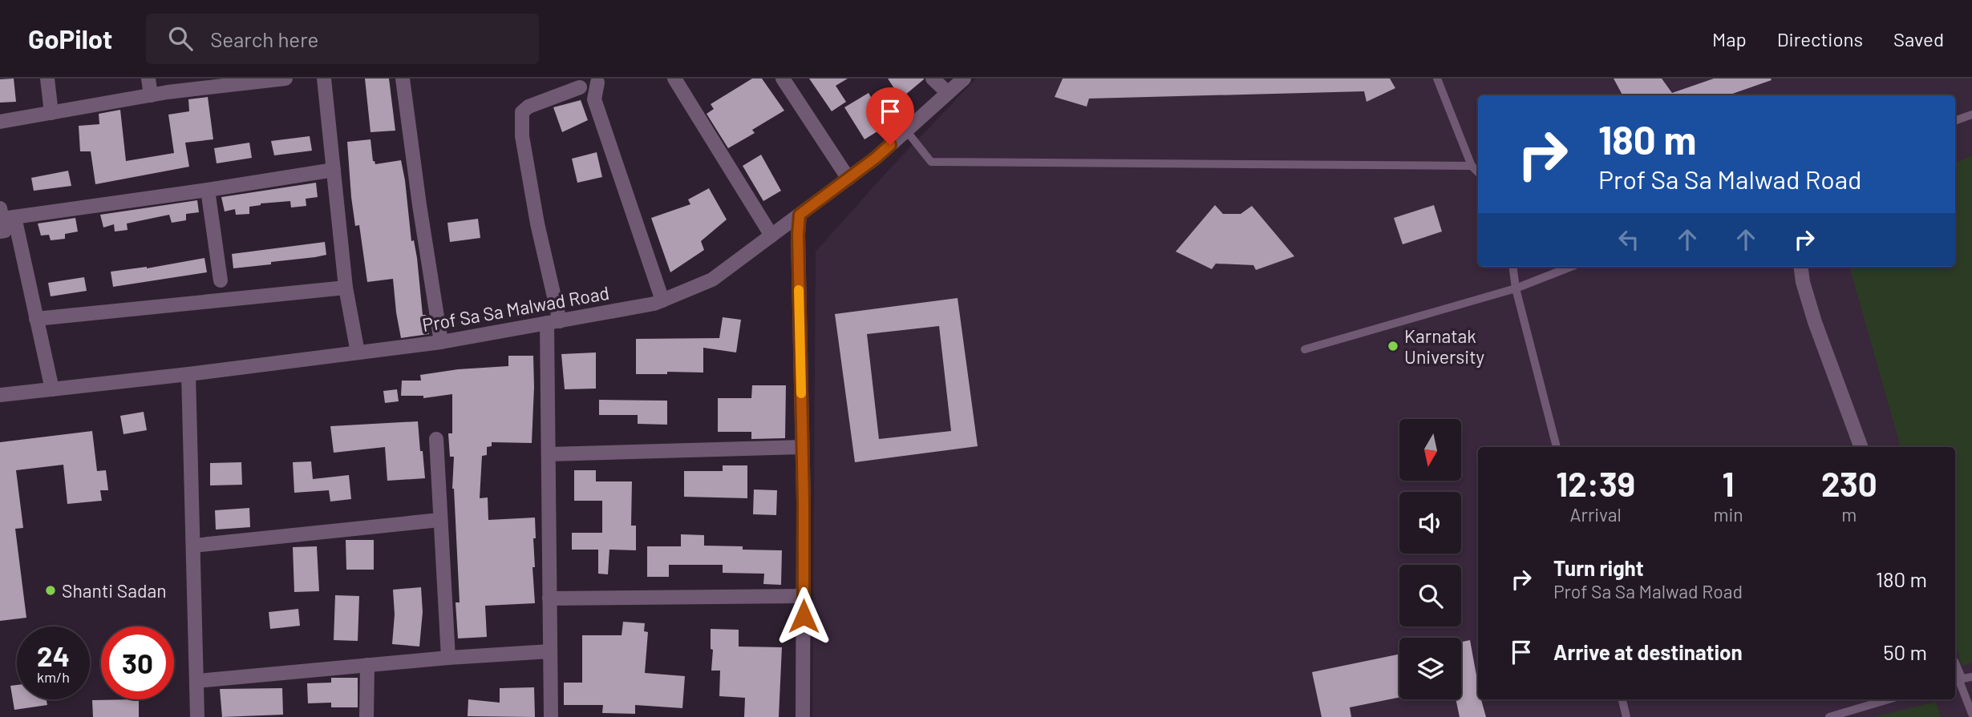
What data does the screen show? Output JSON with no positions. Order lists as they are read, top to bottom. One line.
{"streets":{"street":["Prof Sa Sa Malwad Road"]},"places":["Karnatak University","Shanti Sadan"],"north":"bottom","page":{"header":"GoPilot","search":"Search here","nav":["Map","Directions","Saved"],"turn":["180 m","Prof Sa Sa Malwad Road"],"eta":["12:39","Arrival","1","min","230","m"],"list":[{"name":"Turn right","note":"Prof Sa Sa Malwad Road","value":"180 m"},{"name":"Arrive at destination","value":"50 m"}],"speed":"24 km/h","limit":"30"}}
